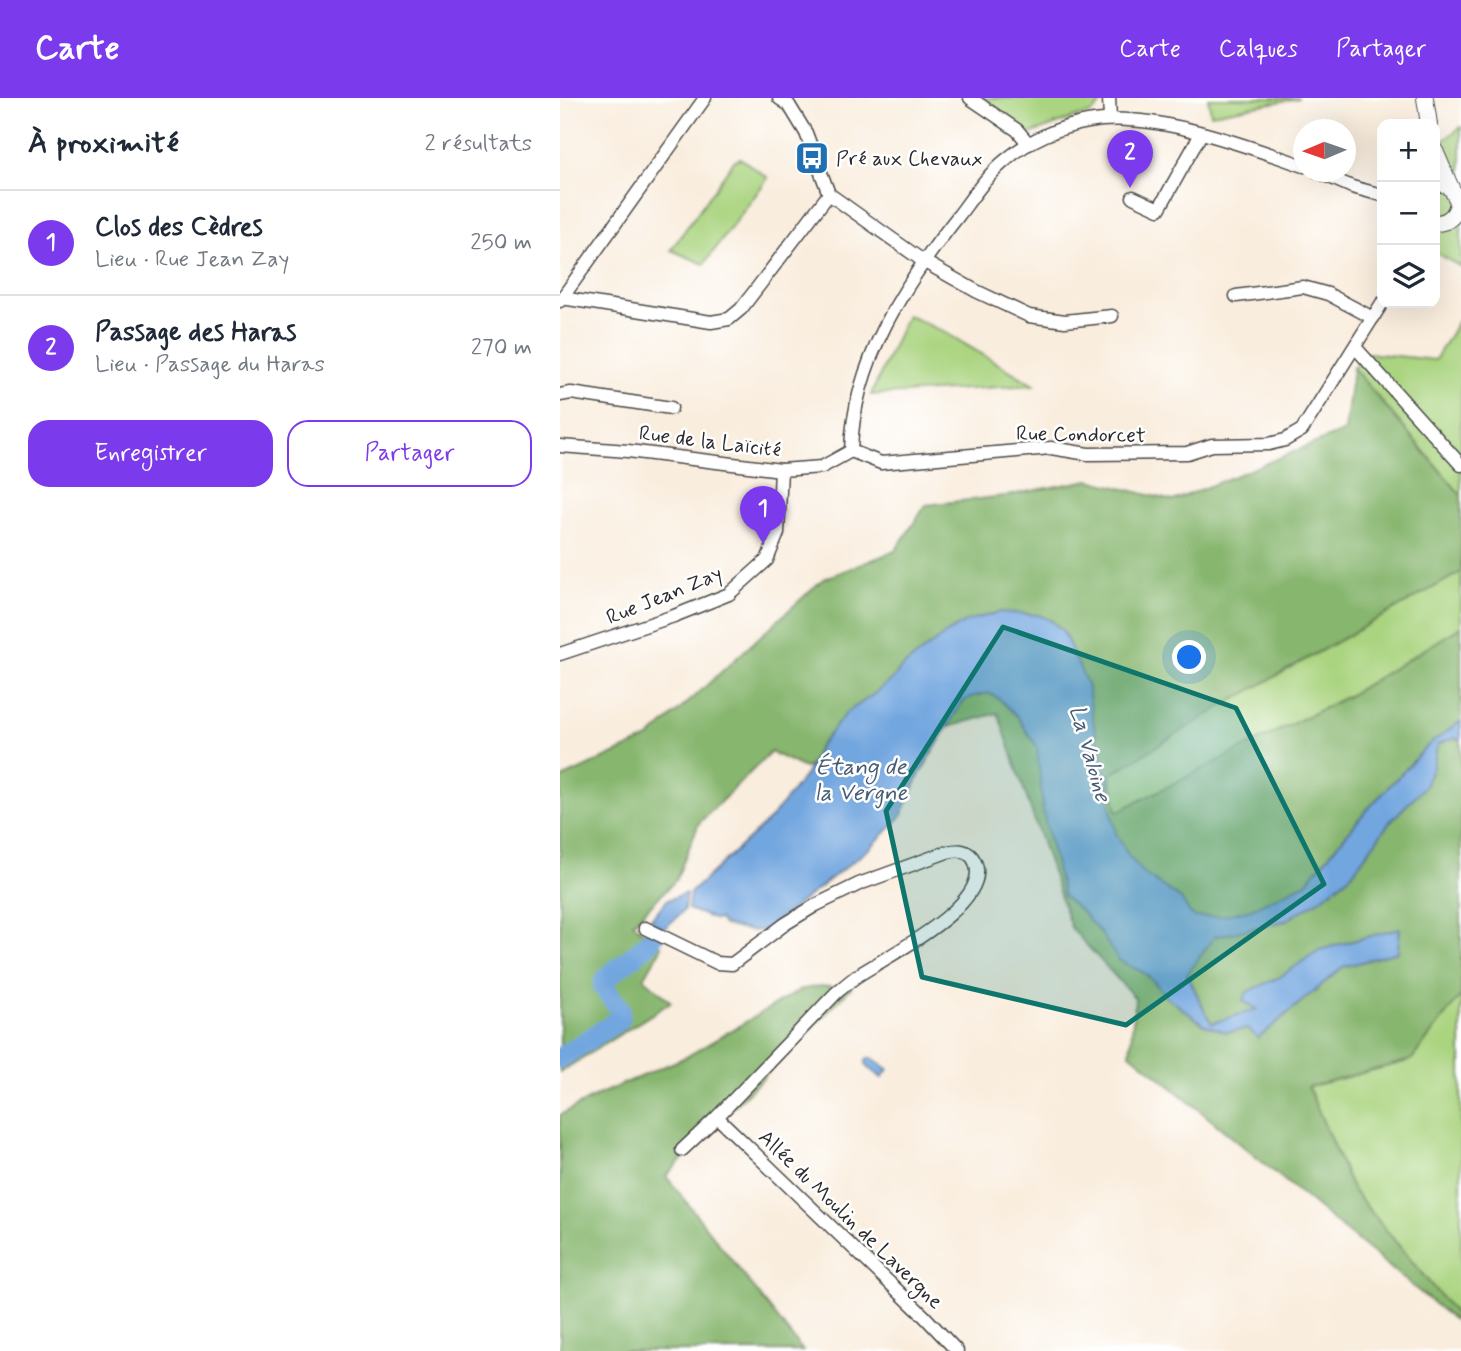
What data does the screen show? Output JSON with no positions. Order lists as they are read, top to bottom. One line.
{"streets":{"street":["Rue Condorcet","Rue de la Laïcité","Rue Jean Zay","Allée du Moulin de Lavergne"]},"crossings":[["Rue Condorcet","Rue de la Laïcité"],["Rue de la Laïcité","Rue Jean Zay"]],"water":["La Valoine","Étang de la Vergne"],"places":{"bus stop":["Pré aux Chevaux"]},"north":"left","page":{"header":"Carte","nav":["Carte","Calques","Partager"],"heading":["À proximité","2 résultats"],"map_buttons":["+","−"],"pins":["2","1"],"list":[{"mark":"1","name":"Clos des Cèdres","note":"Lieu · Rue Jean Zay","value":"250 m"},{"mark":"2","name":"Passage des Haras","note":"Lieu · Passage du Haras","value":"270 m"}],"buttons":["Enregistrer","Partager"]}}
